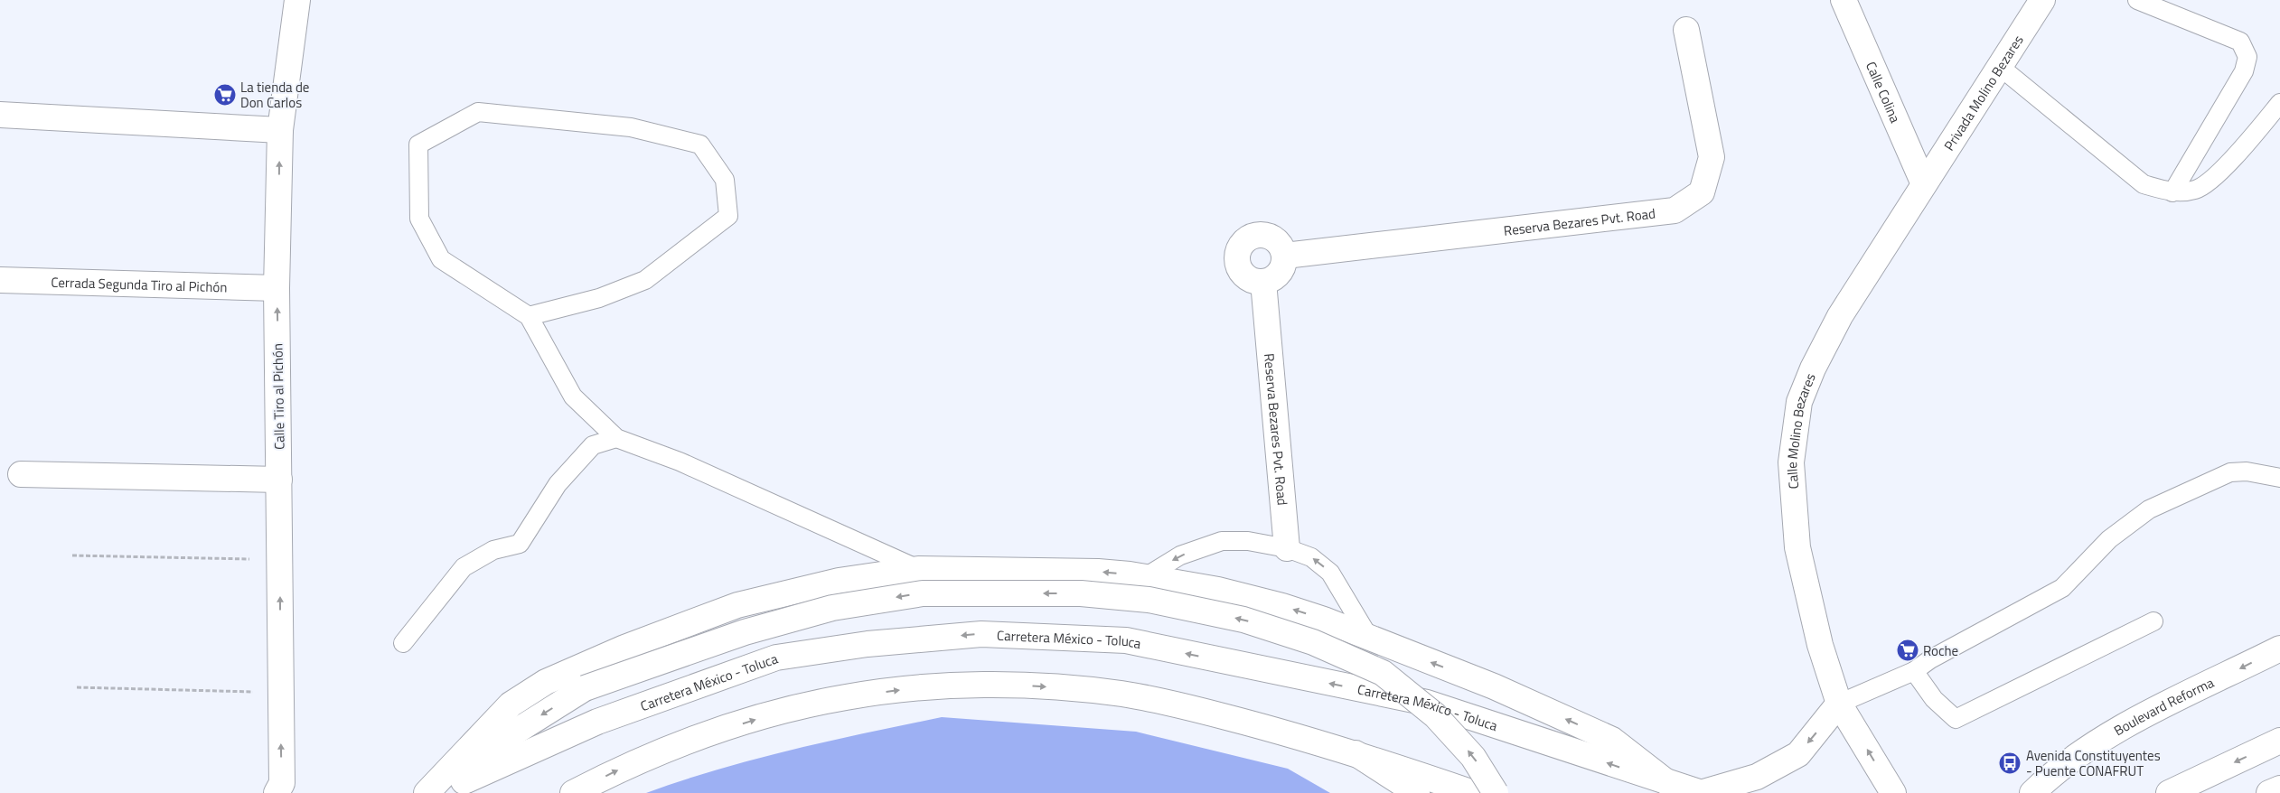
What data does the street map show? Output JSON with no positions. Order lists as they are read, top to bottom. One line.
{"streets":{"main road":["Calle Colina","Privada Molino Bezares","Reserva Bezares Pvt. Road","Cerrada Segunda Tiro al Pichón","Calle Tiro al Pichón","Calle Molino Bezares","Carretera México - Toluca","Boulevard Reforma"]},"crossings":[["Calle Colina","Privada Molino Bezares"],["Calle Colina","Calle Molino Bezares"],["Privada Molino Bezares","Calle Molino Bezares"],["Cerrada Segunda Tiro al Pichón","Calle Tiro al Pichón"]],"one_way":["Calle Tiro al Pichón"],"places":{"supermarket":["La tienda de Don Carlos","Roche"],"bus stop":["Avenida Constituyentes - Puente CONAFRUT"]}}
